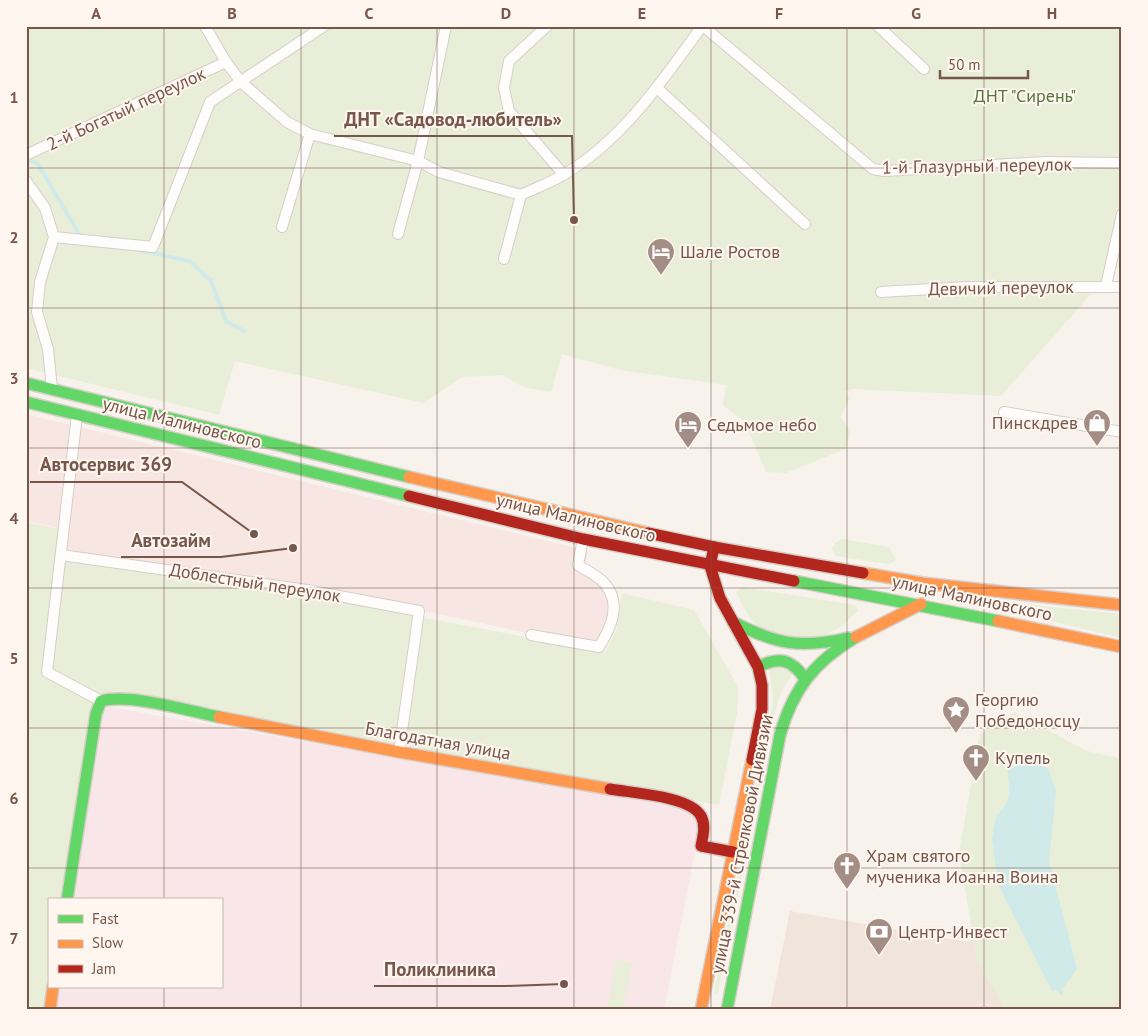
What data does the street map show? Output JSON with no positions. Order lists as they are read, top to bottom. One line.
{"streets":{"main road":["улица Малиновского","Благодатная улица","улица 339-й Стрелковой Дивизии"],"street":["2-й Богатый переулок","1-й Глазурный переулок","Девичий переулок","Доблестный переулок"]},"crossings":[["улица Малиновского","улица 339-й Стрелковой Дивизии"],["Доблестный переулок","Благодатная улица"],["Благодатная улица","улица 339-й Стрелковой Дивизии"]],"parks":["ДНТ \"Сирень\""],"places":{"other":["ДНТ «Садовод-любитель»","Автосервис 369","Автозайм","Поликлиника"],"hotel":["Шале Ростов","Седьмое небо"],"shop":["Пинскдрев"],"place":["Георгию Победоносцу"],"church":["Купель","Храм святого мученика Иоанна Воина"],"bank":["Центр-Инвест"]},"legend":["Fast","Slow","Jam"],"scale_bar":"50 m","grid":{"columns":["A","B","C","D","E","F","G","H"],"rows":["1","2","3","4","5","6","7"]}}
